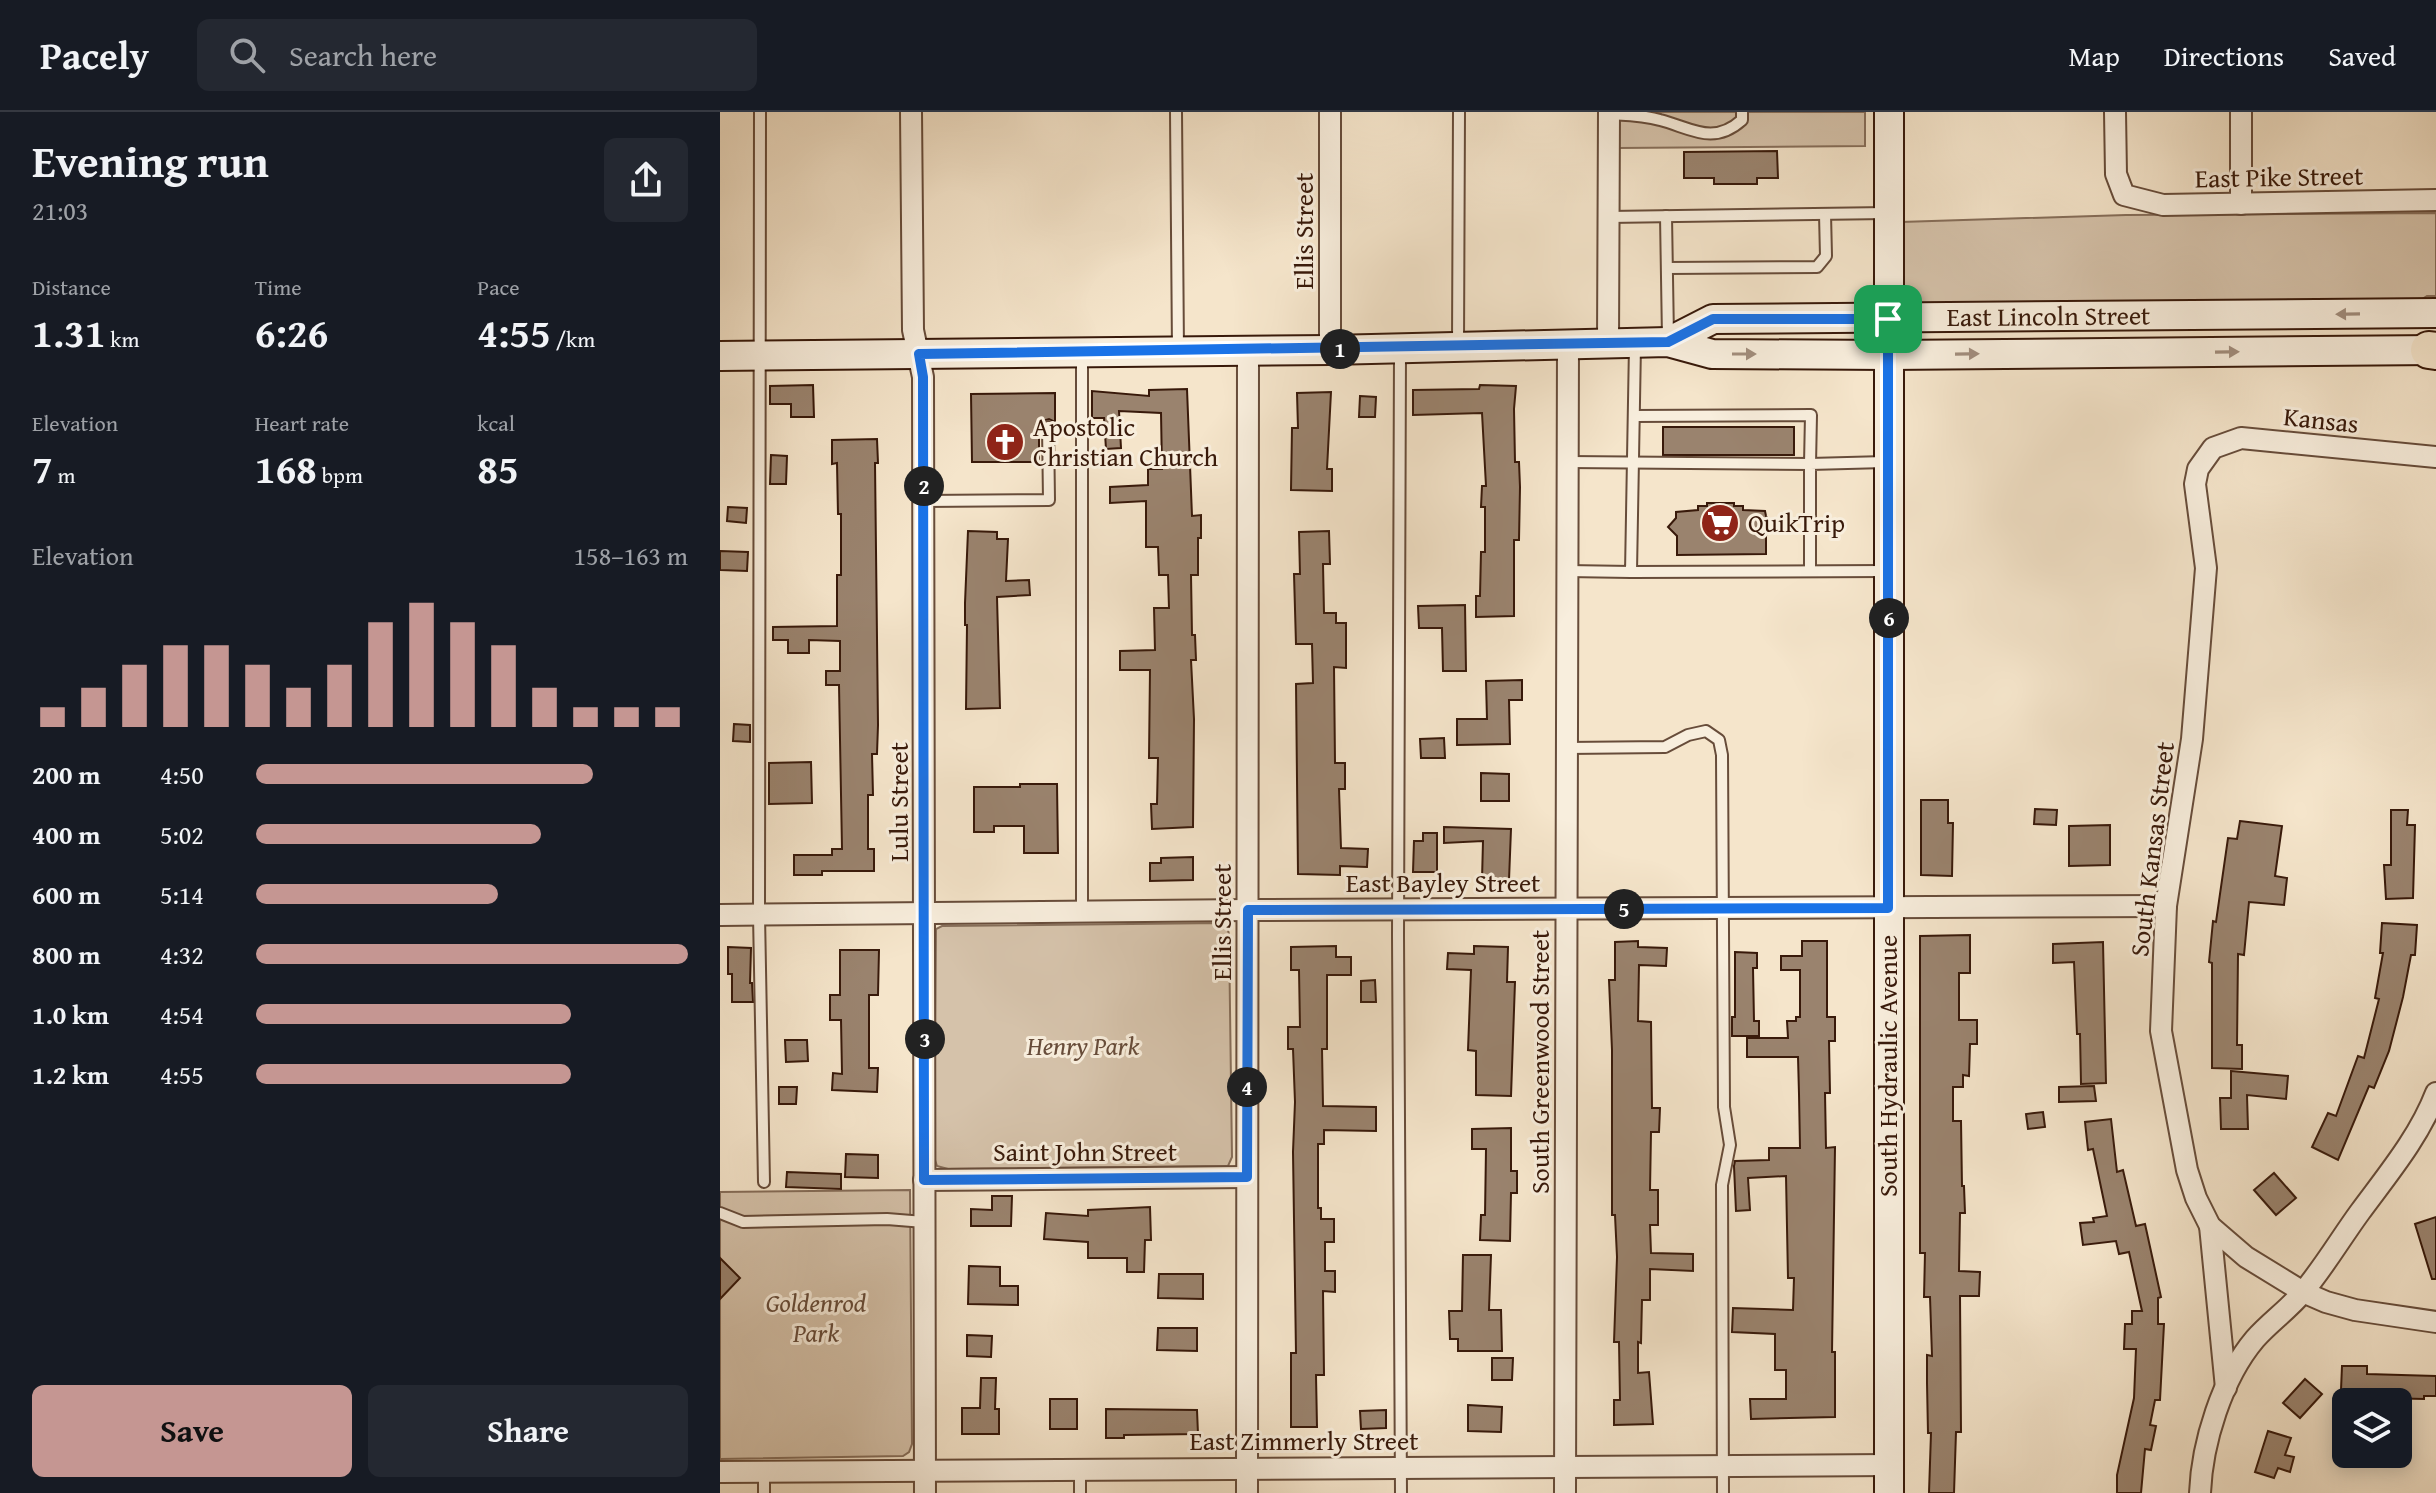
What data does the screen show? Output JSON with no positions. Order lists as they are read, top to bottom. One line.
{"streets":{"street":["East Pike Street","Ellis Street","East Lincoln Street","Kansas","Lulu Street","South Kansas Street","East Bayley Street","South Greenwood Street","South Hydraulic Avenue","Saint John Street","East Zimmerly Street"]},"crossings":[["Ellis Street","East Lincoln Street"],["Ellis Street","East Bayley Street"],["Ellis Street","Saint John Street"],["Ellis Street","East Zimmerly Street"],["East Lincoln Street","Lulu Street"],["East Lincoln Street","South Greenwood Street"],["East Lincoln Street","South Hydraulic Avenue"],["Kansas","South Kansas Street"],["Lulu Street","East Bayley Street"],["Lulu Street","Saint John Street"],["Lulu Street","East Zimmerly Street"],["South Kansas Street","East Bayley Street"],["East Bayley Street","South Greenwood Street"],["East Bayley Street","South Hydraulic Avenue"],["South Greenwood Street","East Zimmerly Street"],["South Hydraulic Avenue","East Zimmerly Street"]],"parks":["Henry Park","Goldenrod Park"],"places":{"church":["Apostolic Christian Church"],"supermarket":["QuikTrip"]},"page":{"header":"Pacely","search":"Search here","nav":["Map","Directions","Saved"],"heading":["Evening run","21:03"],"stats":[["Distance","1.31 km"],["Time","6:26"],["Pace","4:55 /km"],["Elevation","7 m"],["Heart rate","168 bpm"],["kcal","85"]],"pins":["1","2","6","5","3","4"],"chart":["Elevation","158–163 m"],"list":[{"name":"200 m","note":"4:50"},{"name":"400 m","note":"5:02"},{"name":"600 m","note":"5:14"},{"name":"800 m","note":"4:32"},{"name":"1.0 km","note":"4:54"},{"name":"1.2 km","note":"4:55"}],"buttons":["Save","Share"]}}
